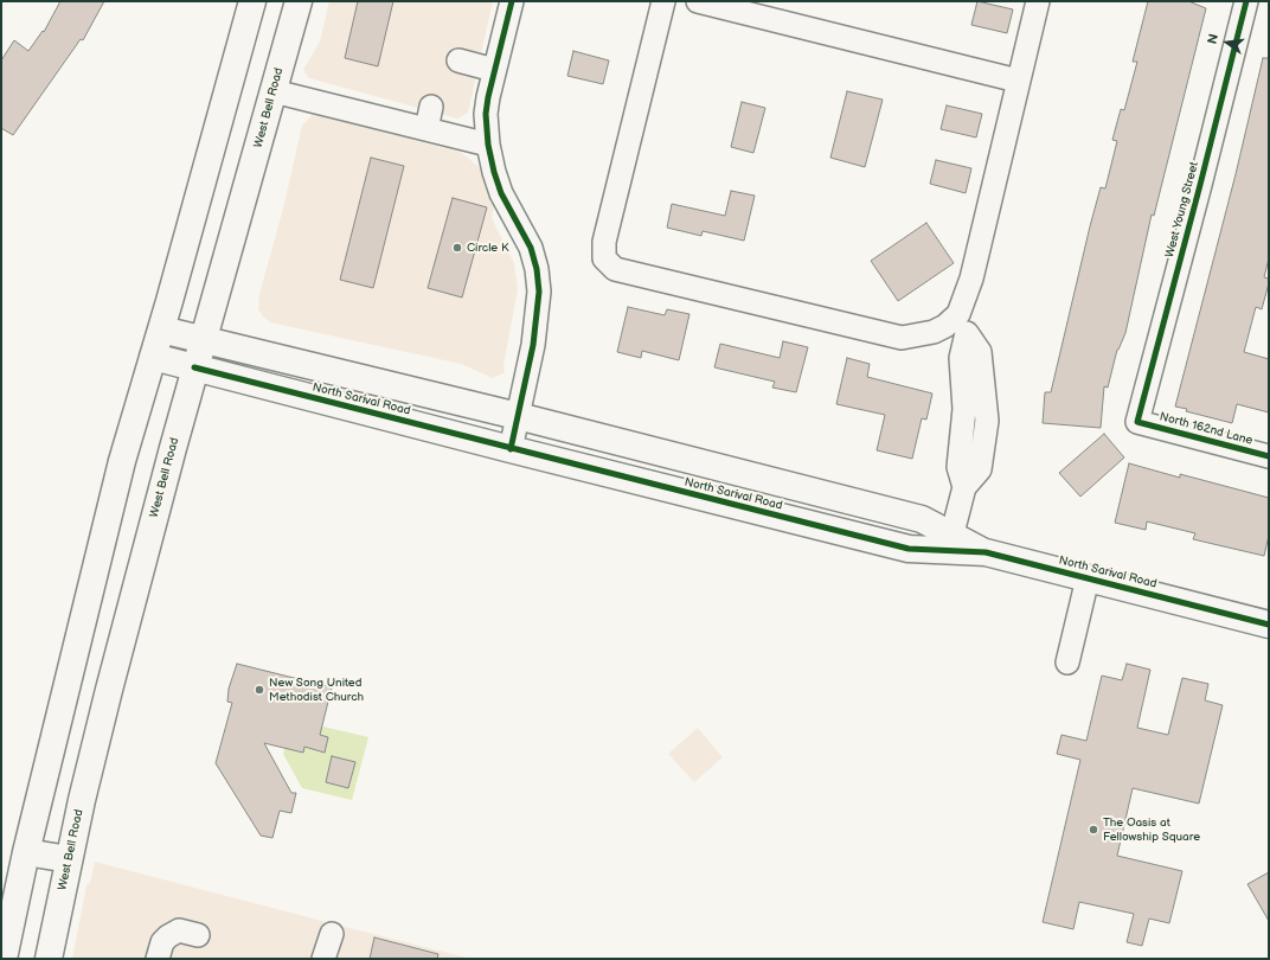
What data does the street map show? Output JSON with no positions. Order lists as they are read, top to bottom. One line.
{"streets":{"main road":["West Bell Road","North Sarival Road"],"street":["West Young Street","North 162nd Lane"]},"crossings":[["West Bell Road","North Sarival Road"],["West Young Street","North 162nd Lane"]],"places":["Circle K","New Song United Methodist Church","The Oasis at Fellowship Square"],"north":"left"}
